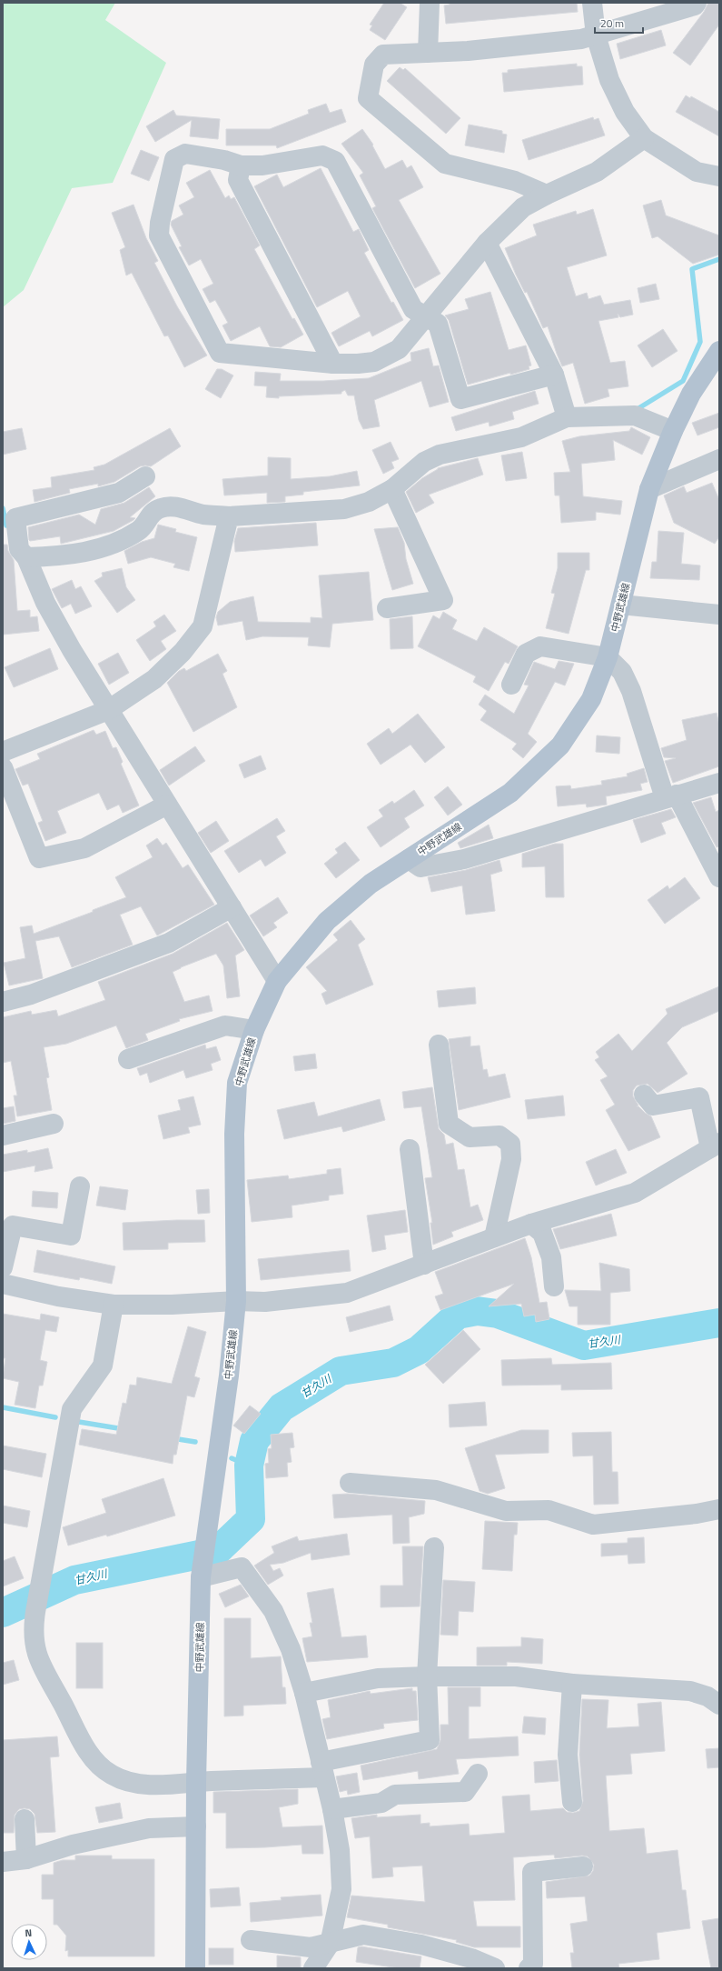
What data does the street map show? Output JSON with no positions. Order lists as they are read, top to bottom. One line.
{"streets":{"main road":["中野武雄線"]},"water":["甘久川"],"scale_bar":"20 m","north":"top"}
